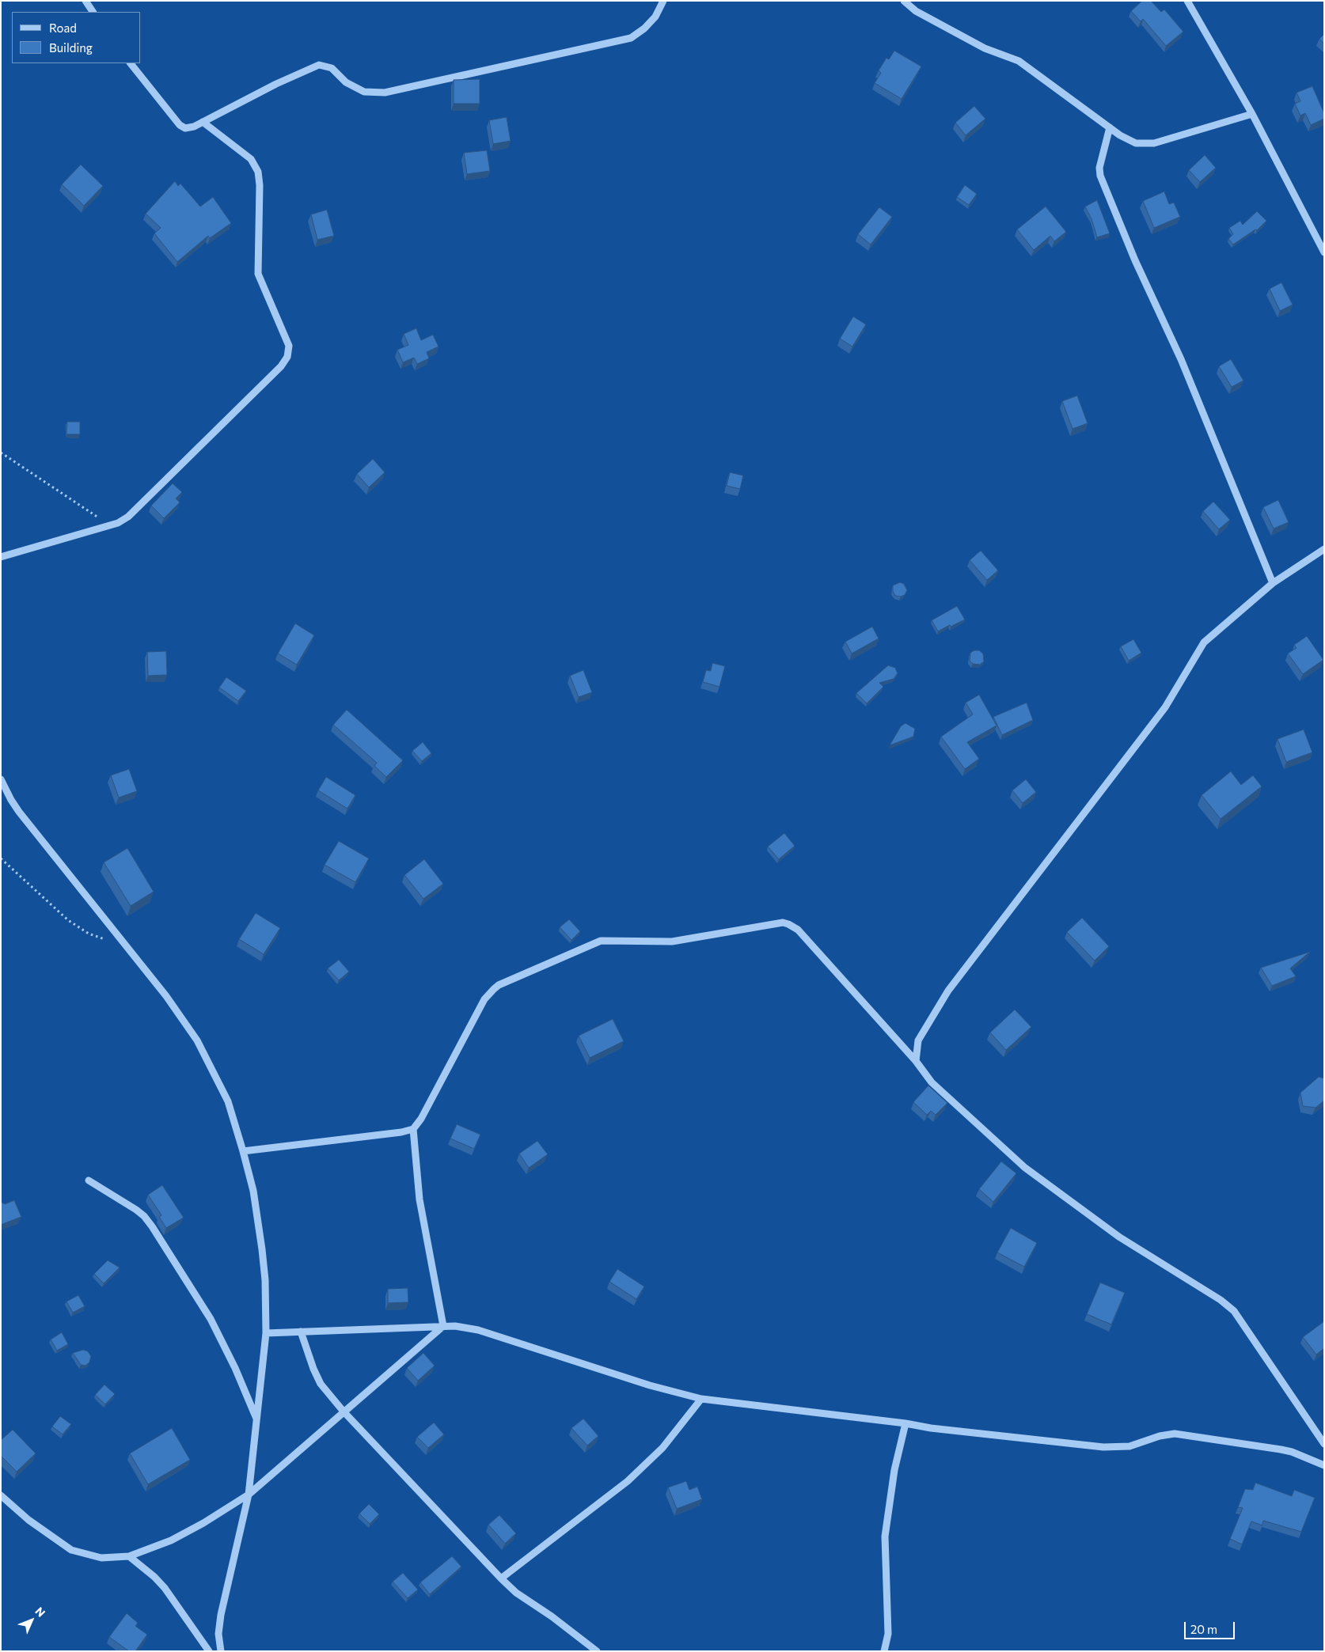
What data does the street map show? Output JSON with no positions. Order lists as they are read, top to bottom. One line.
{"legend":["Road","Building"],"scale_bar":"20 m","north":"top right"}
